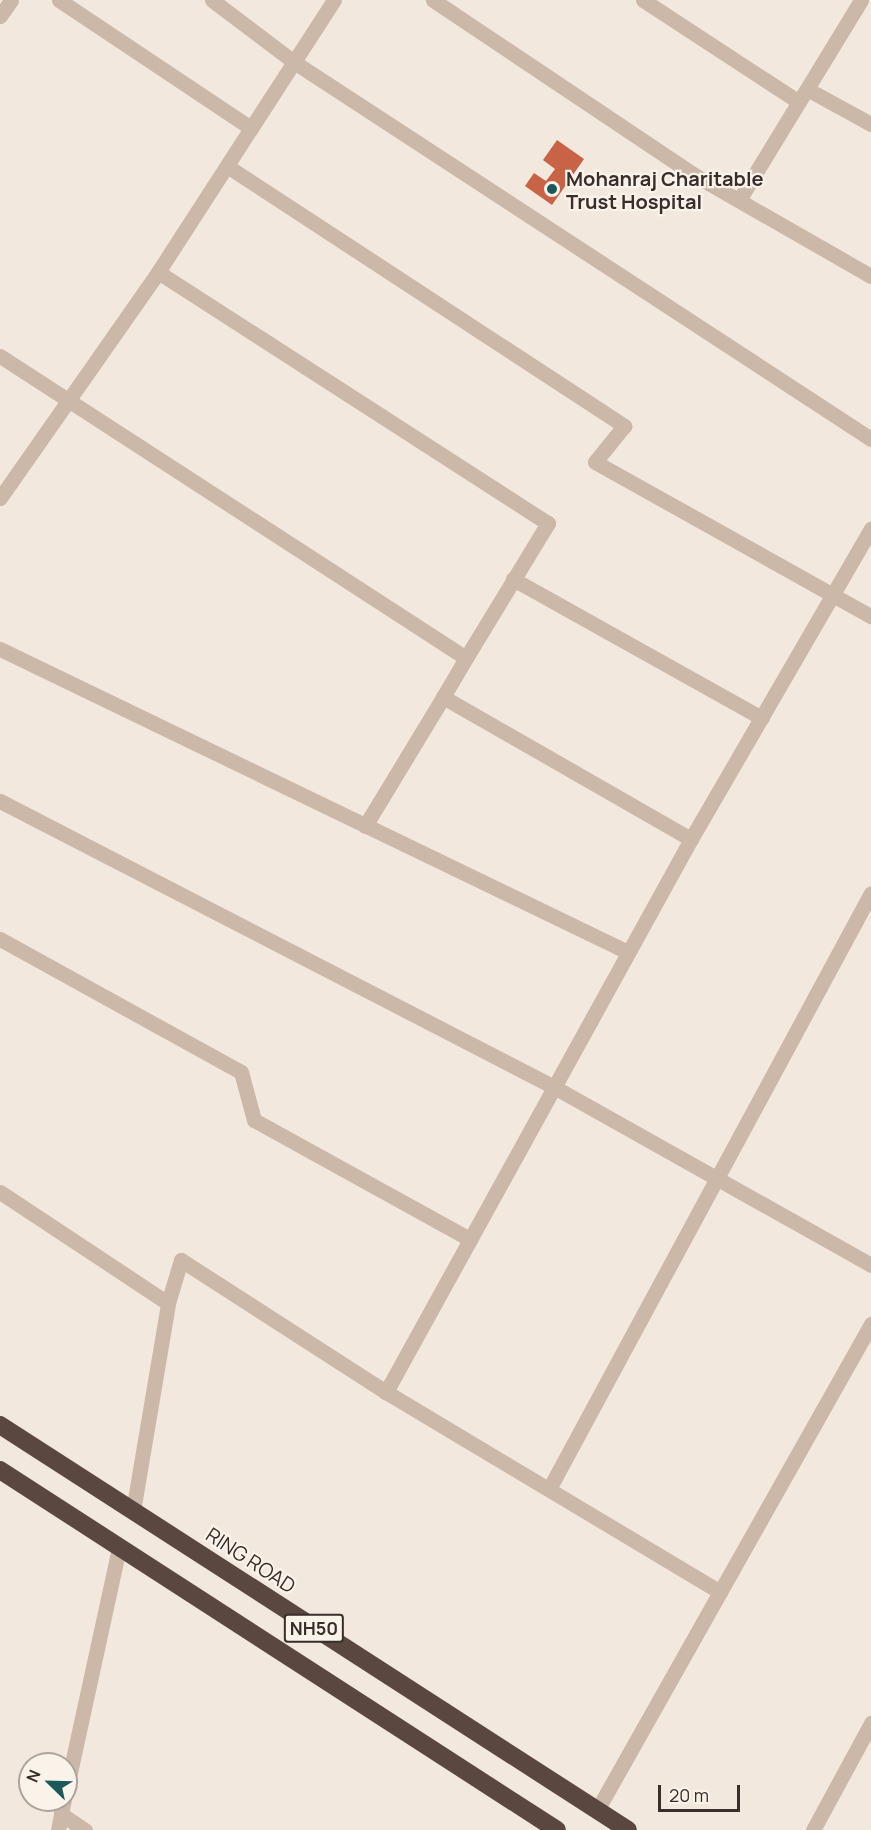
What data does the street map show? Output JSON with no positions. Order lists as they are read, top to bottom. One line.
{"streets":{"highway":["RING ROAD","NH50"]},"places":["Mohanraj Charitable Trust Hospital"],"scale_bar":"20 m","north":"top left"}
